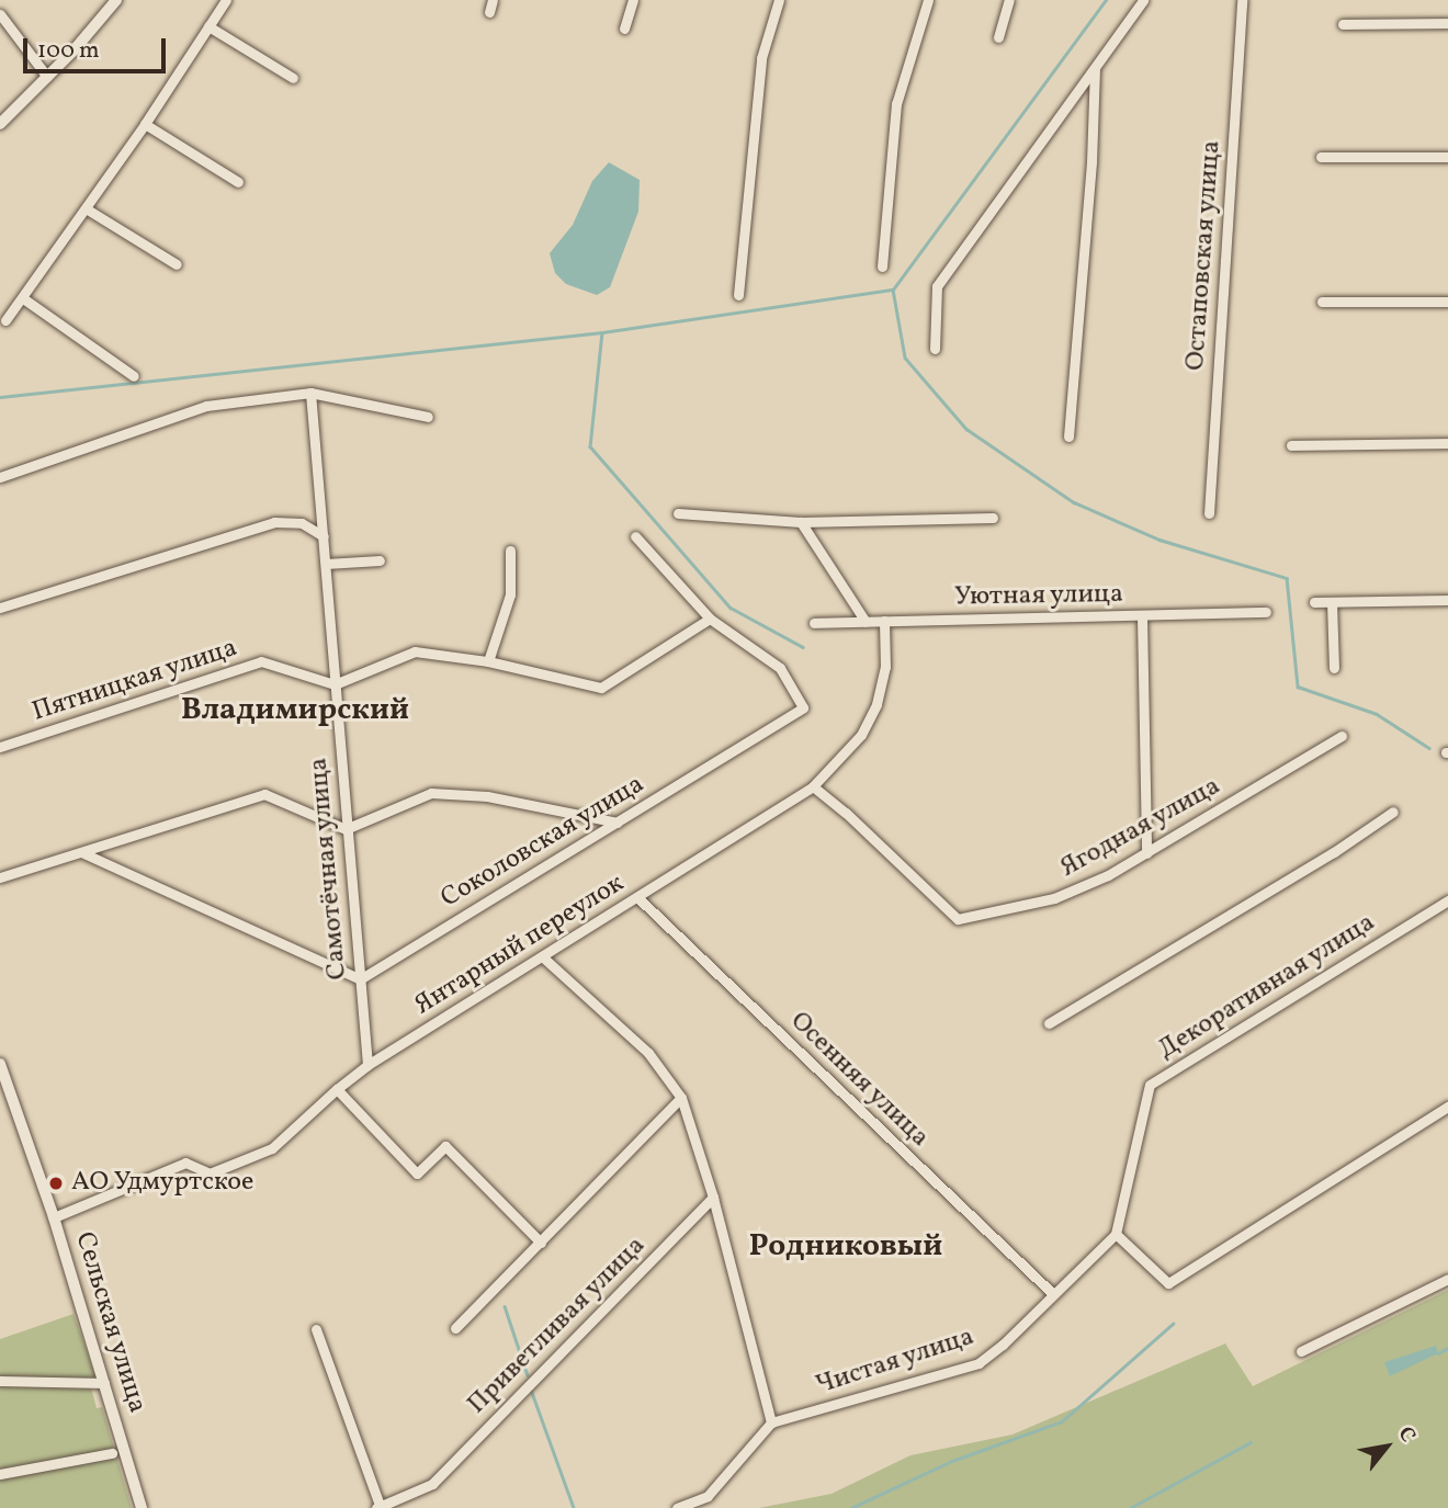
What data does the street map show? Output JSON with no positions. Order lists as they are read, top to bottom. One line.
{"streets":{"street":["Остаповская улица","Уютная улица","Пятницкая улица","Ягодная улица","Соколовская улица","Самотёчная улица","Янтарный переулок","Декоративная улица","Осенняя улица","Сельская улица","Приветливая улица","Чистая улица"]},"crossings":[["Уютная улица","Янтарный переулок"],["Пятницкая улица","Самотёчная улица"],["Ягодная улица","Янтарный переулок"],["Соколовская улица","Самотёчная улица"],["Самотёчная улица","Янтарный переулок"],["Янтарный переулок","Осенняя улица"],["Янтарный переулок","Сельская улица"],["Декоративная улица","Чистая улица"],["Осенняя улица","Чистая улица"]],"districts":["Владимирский","Родниковый"],"places":["АО Удмуртское"],"scale_bar":"100 m","north":"top right"}
